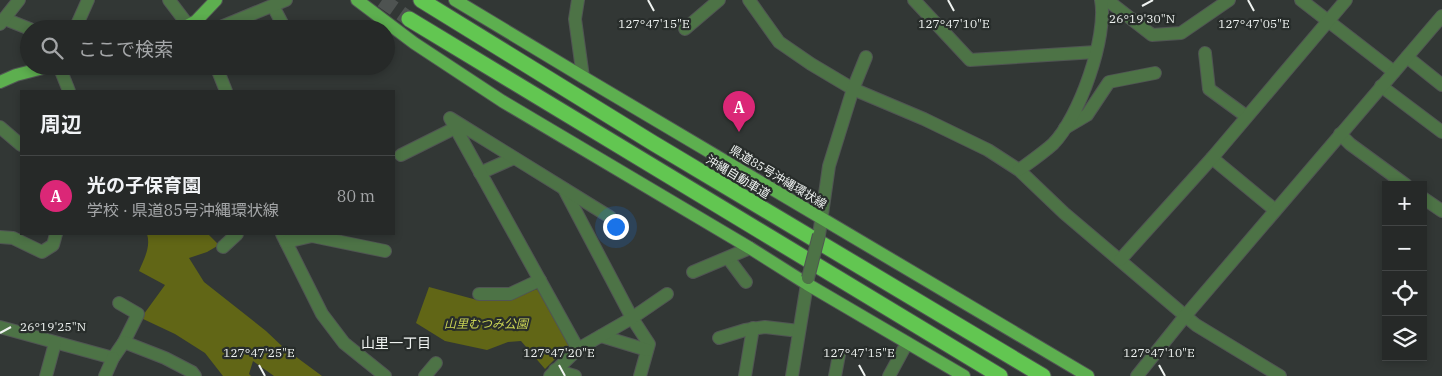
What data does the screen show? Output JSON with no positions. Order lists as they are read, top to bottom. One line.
{"streets":{"highway":["沖縄自動車道"],"main road":["県道85号沖縄環状線"]},"districts":["山里一丁目"],"parks":["山里むつみ公園"],"page":{"search":"ここで検索","heading":"周辺","pins":"A","list":[{"mark":"A","name":"光の子保育園","note":"学校 · 県道85号沖縄環状線","value":"80 m"}],"map_buttons":["+","−"]},"coordinates":["26°19'30\"N","127°47'15\"E","127°47'10\"E","127°47'05\"E","26°19'25\"N","127°47'25\"E","127°47'20\"E"]}
